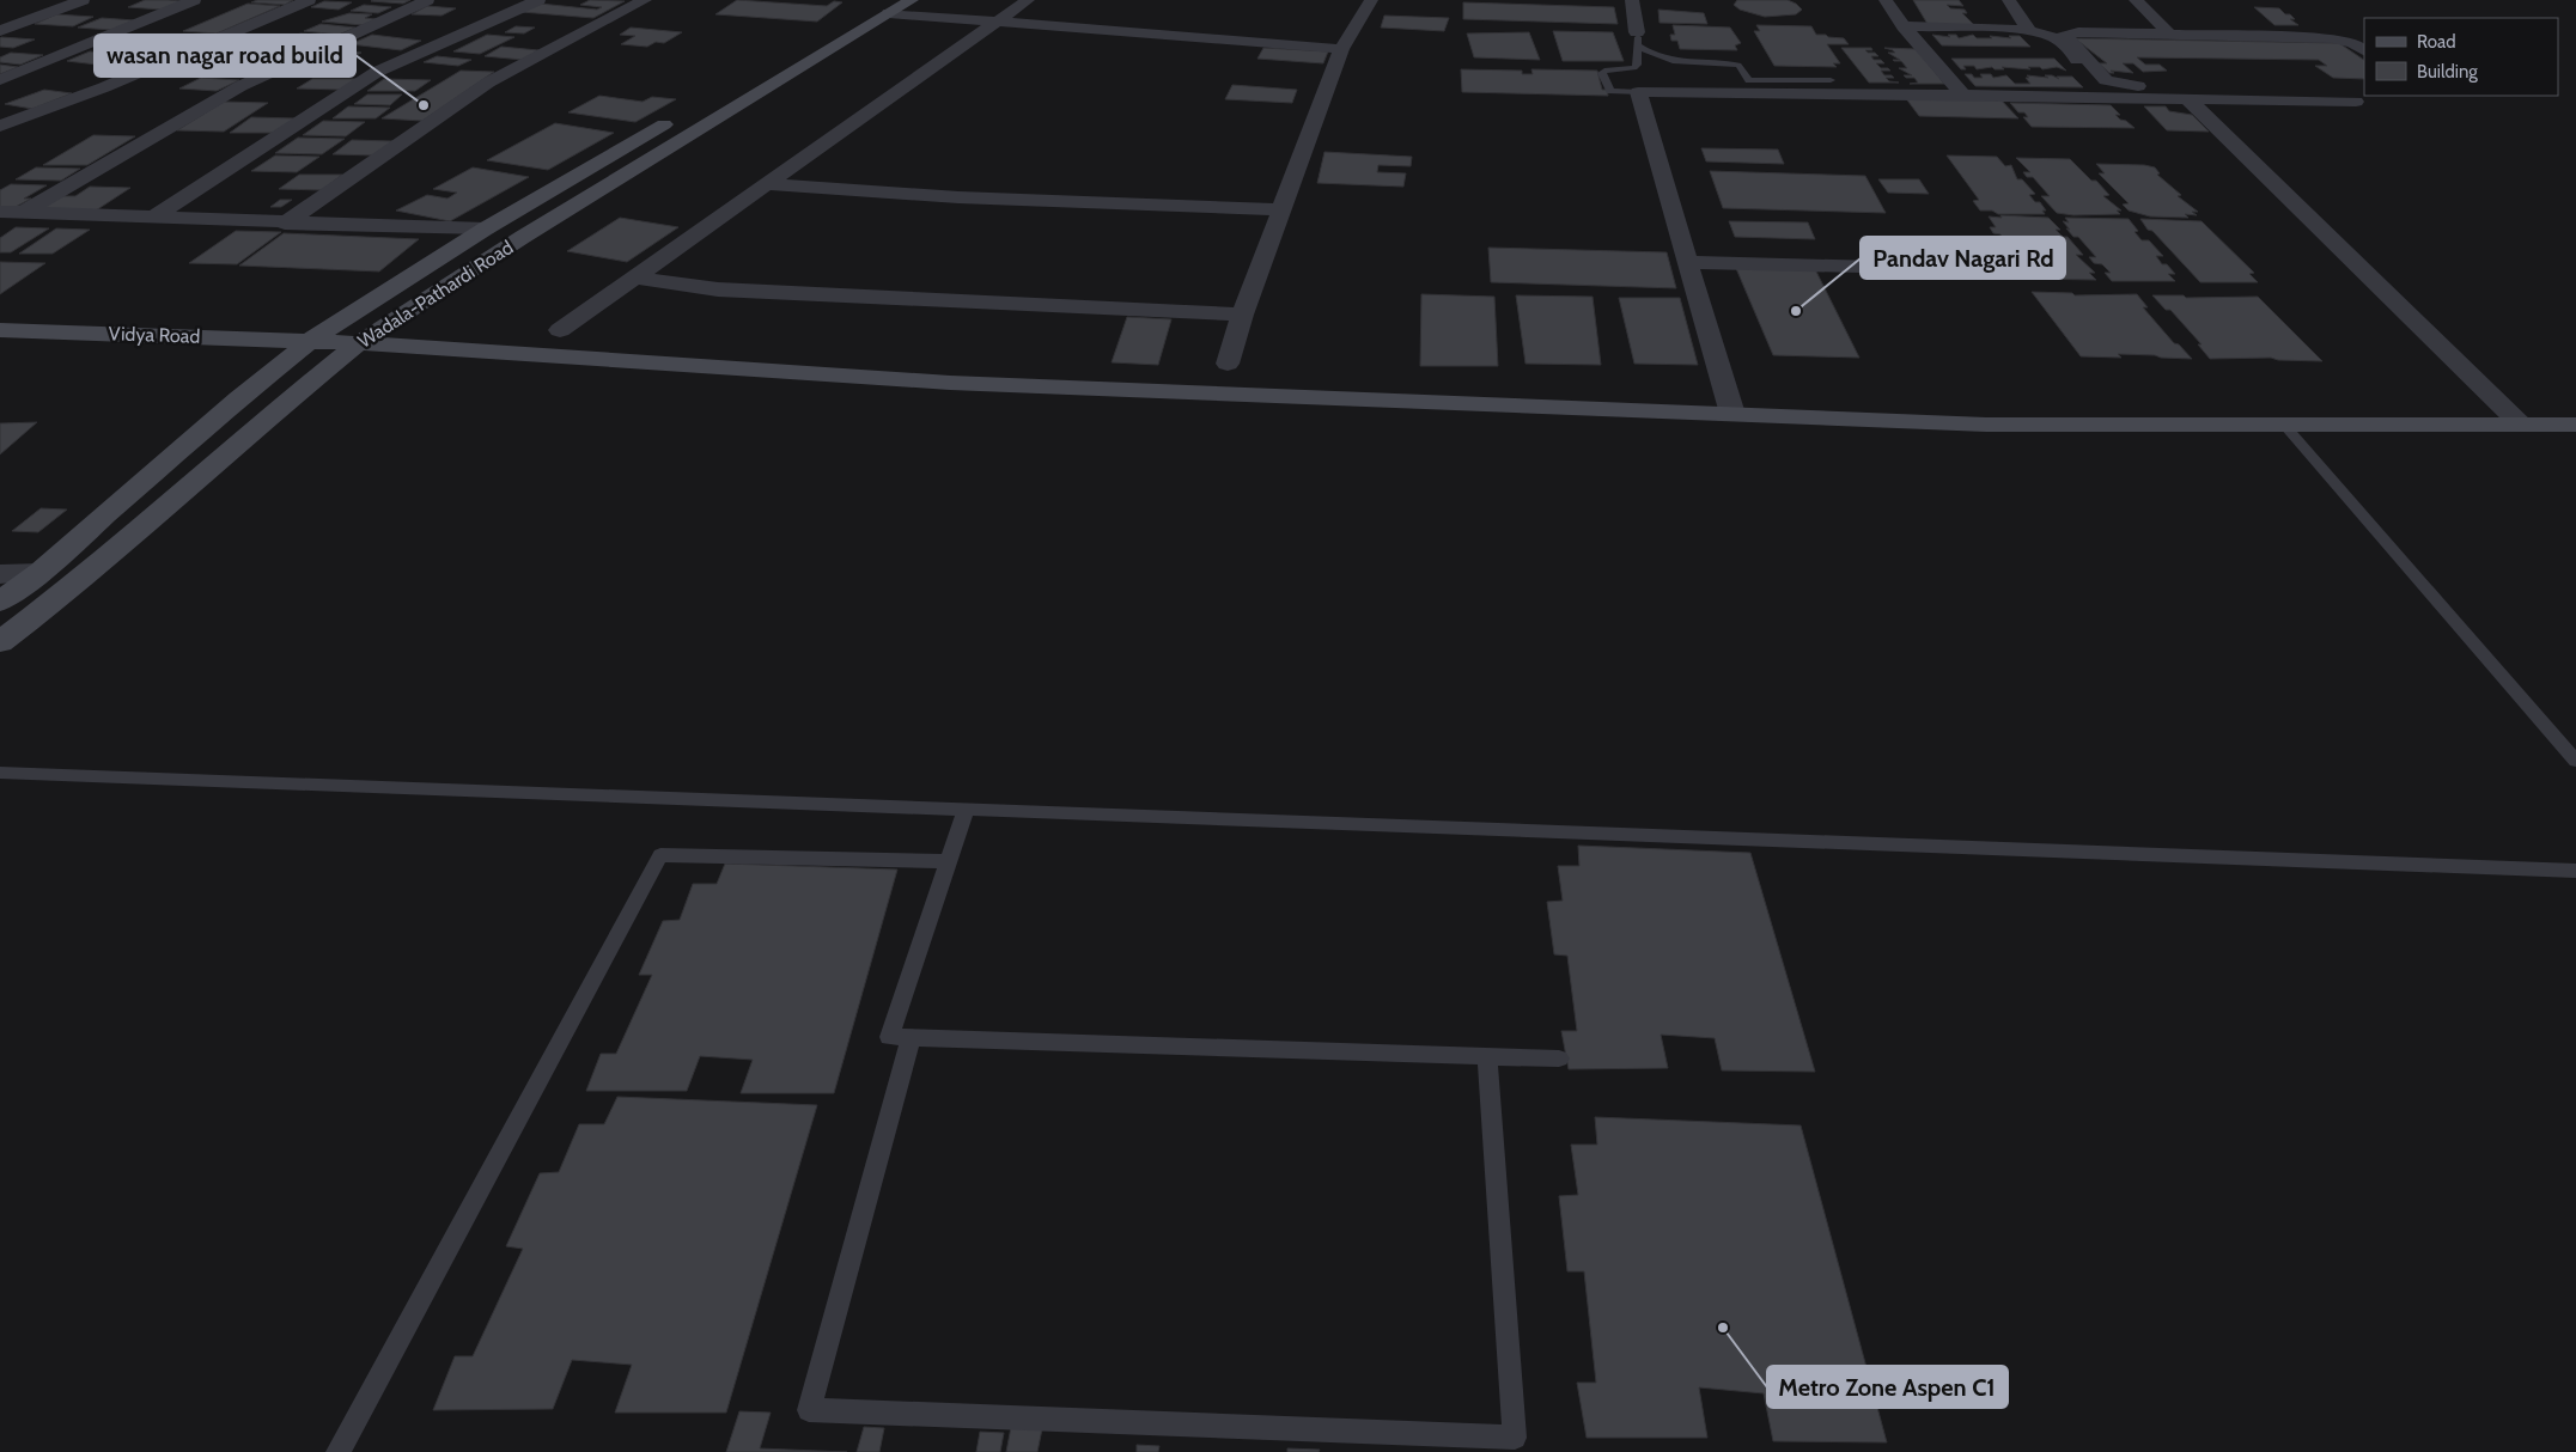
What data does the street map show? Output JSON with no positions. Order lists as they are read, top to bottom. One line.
{"streets":{"main road":["Wadala-Pathardi Road","Vidya Road"]},"crossings":[["Wadala-Pathardi Road","Vidya Road"]],"places":["wasan nagar road build","Pandav Nagari Rd","Metro Zone Aspen C1"],"legend":["Road","Building"]}
